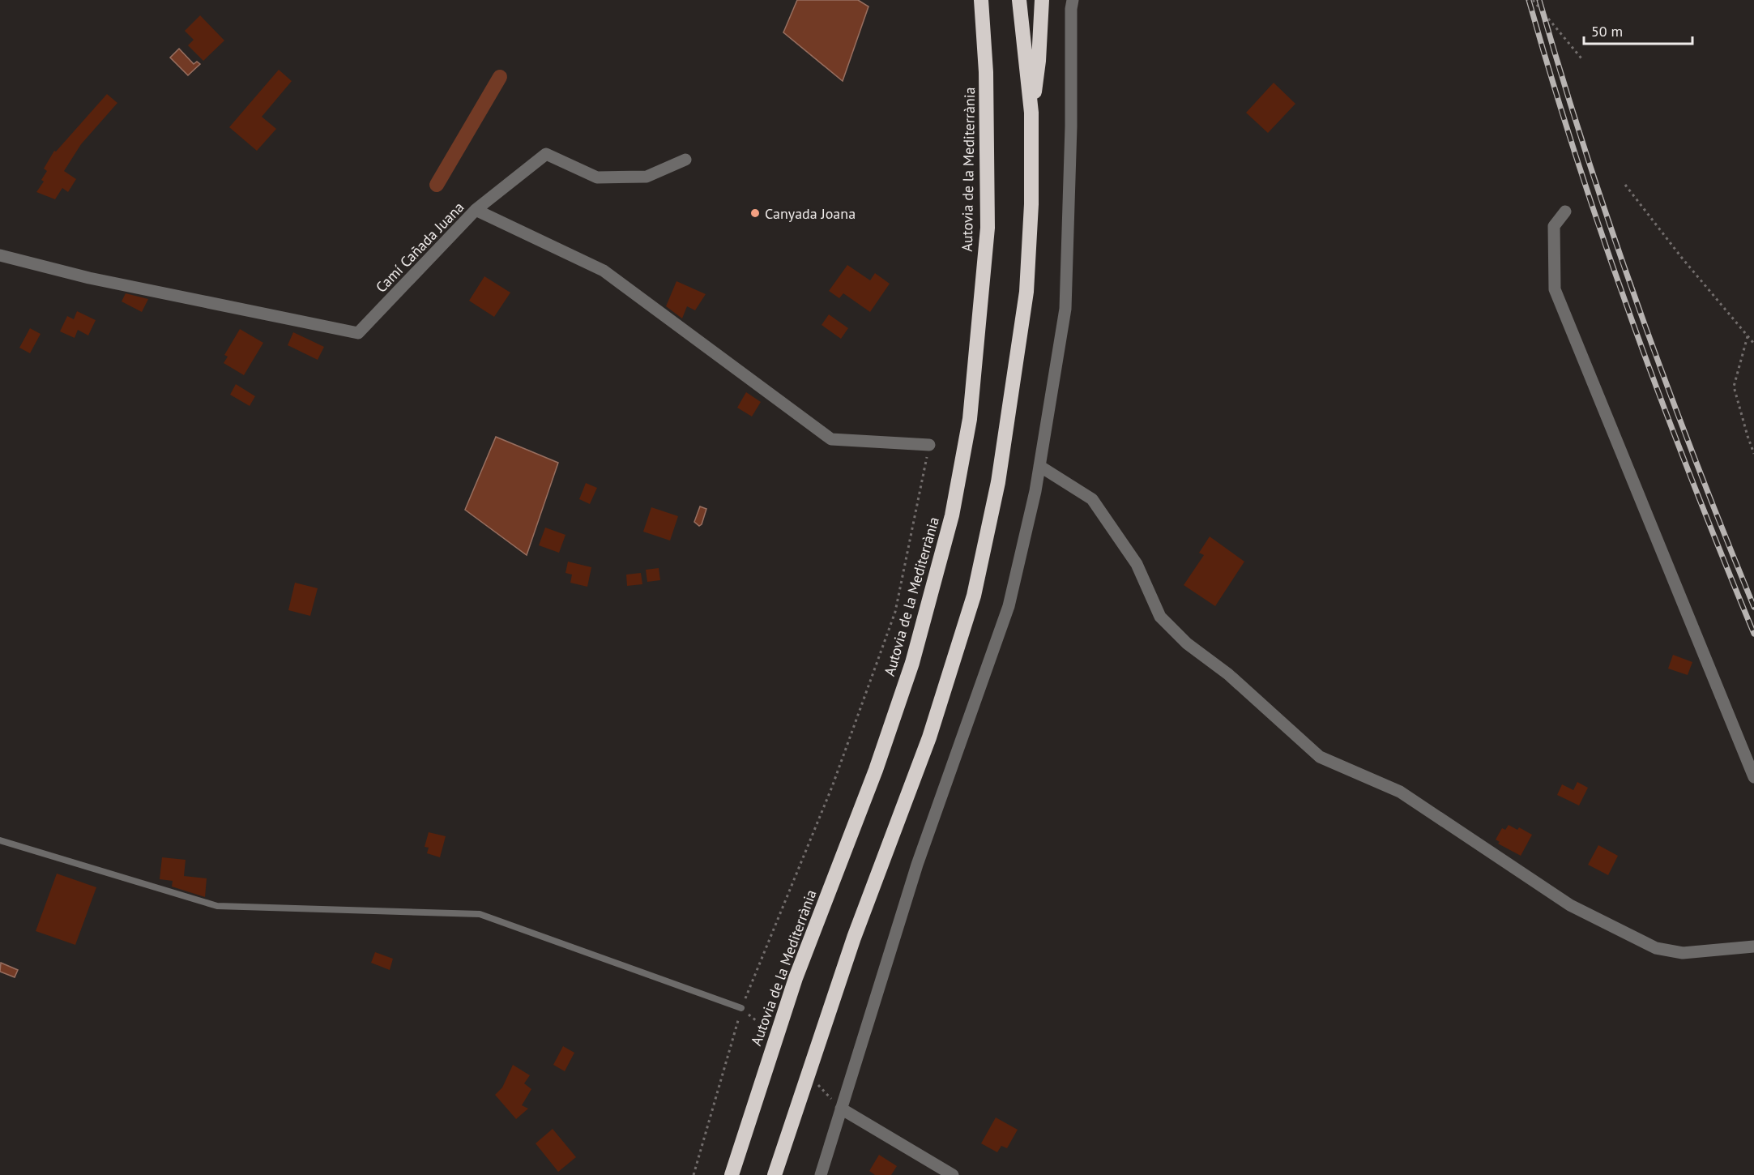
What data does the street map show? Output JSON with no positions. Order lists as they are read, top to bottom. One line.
{"streets":{"highway":["Autovia de la Mediterrània"],"street":["Camí Cañada Juana"]},"places":["Canyada Joana"],"scale_bar":"50 m"}
